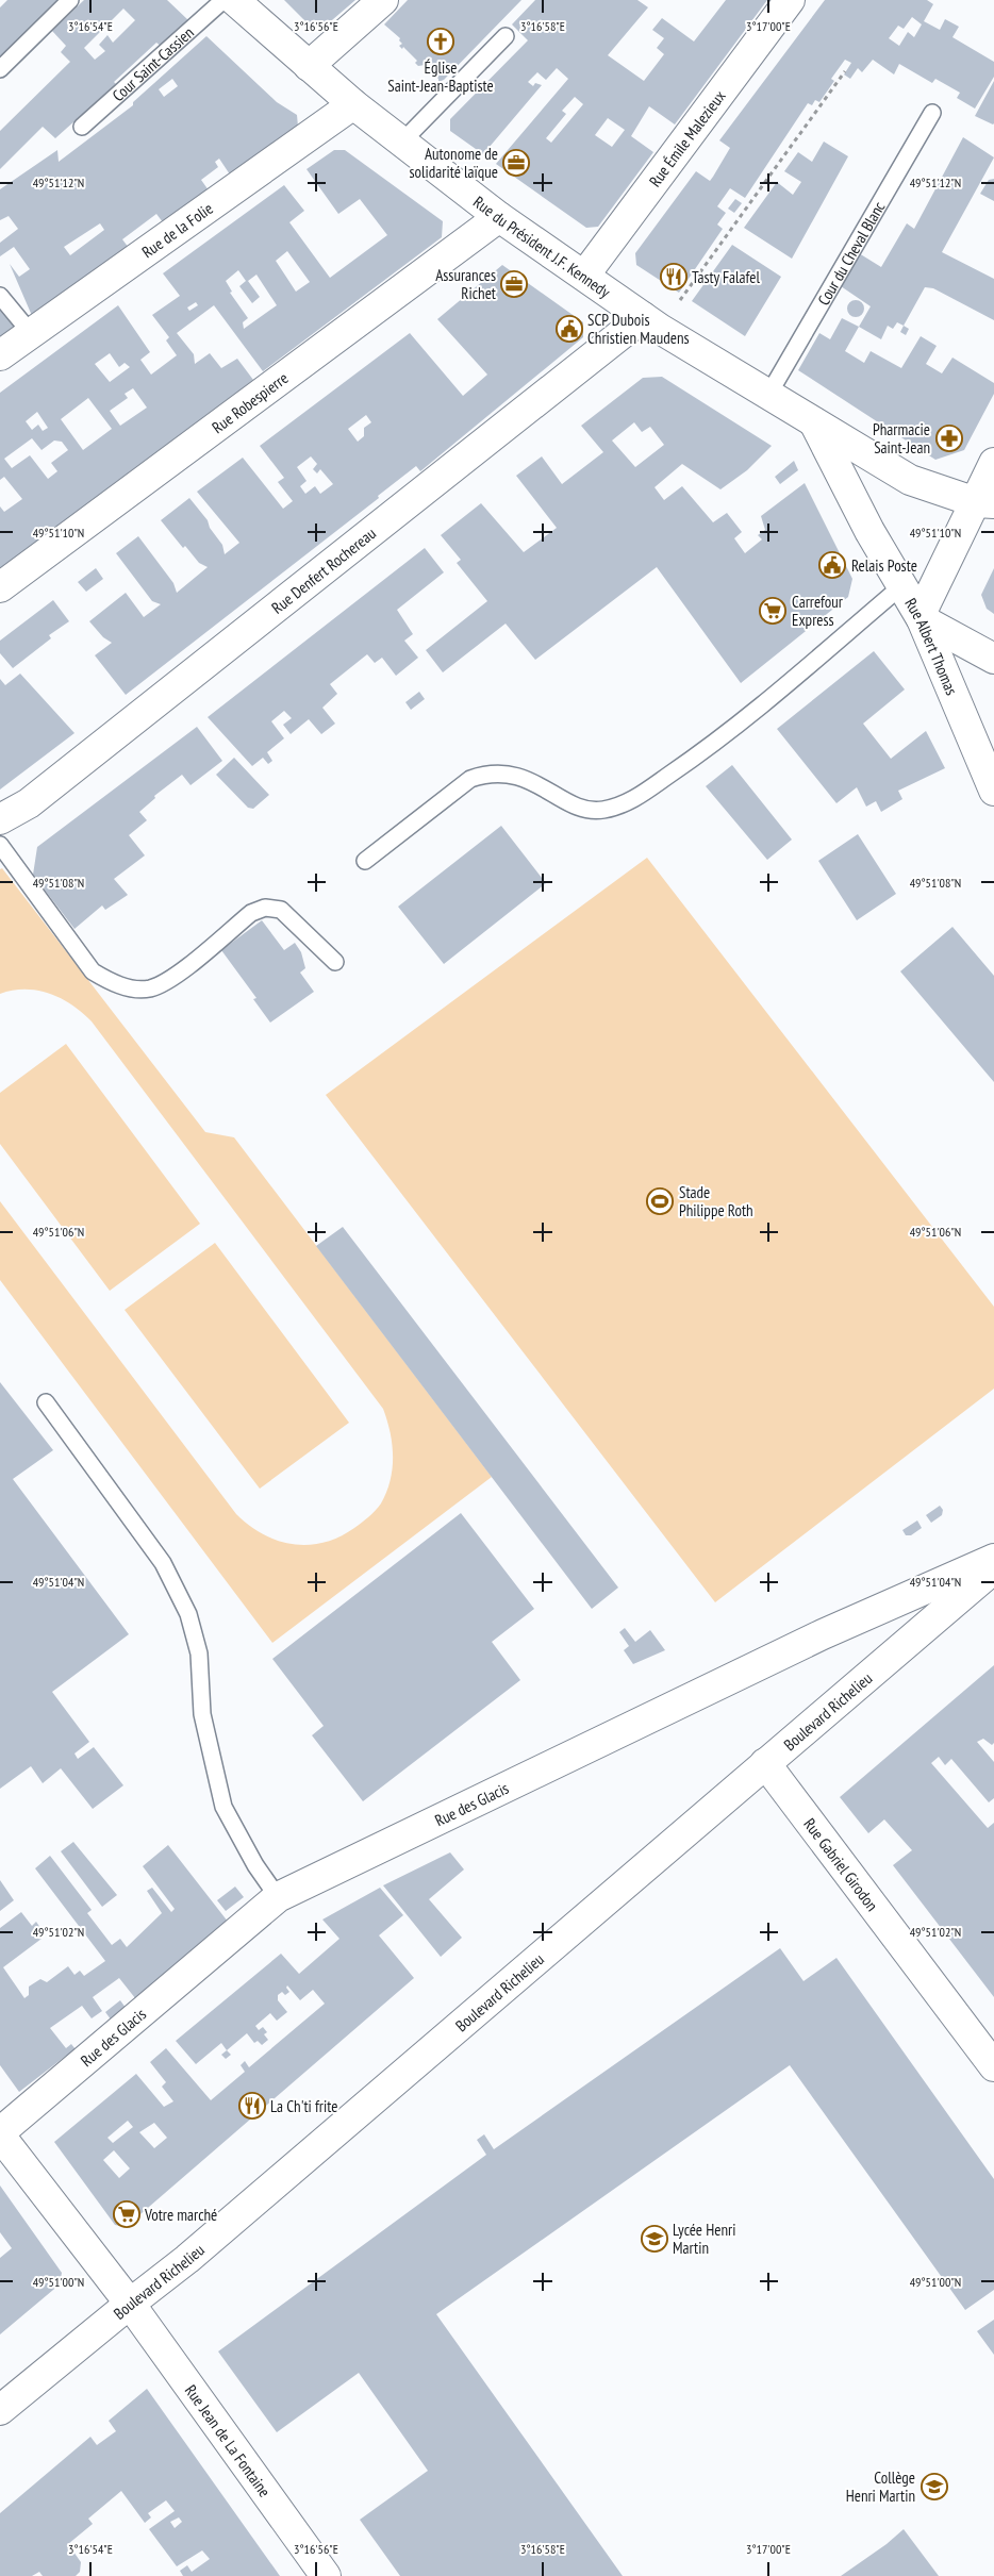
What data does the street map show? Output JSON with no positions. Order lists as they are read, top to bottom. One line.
{"streets":{"street":["Rue Émile Malezieux","Rue de la Folie","Rue du Président J.F. Kennedy","Rue Robespierre","Rue Denfert Rochereau","Rue Albert Thomas","Boulevard Richelieu","Rue des Glacis","Rue Gabriel Girodon","Rue Jean de La Fontaine"],"lane":["Cour Saint-Cassien","Cour du Cheval Blanc"]},"crossings":[["Rue Émile Malezieux","Rue du Président J.F. Kennedy"],["Rue de la Folie","Rue du Président J.F. Kennedy"],["Rue du Président J.F. Kennedy","Cour du Cheval Blanc"],["Rue du Président J.F. Kennedy","Rue Robespierre"],["Rue du Président J.F. Kennedy","Rue Denfert Rochereau"],["Rue du Président J.F. Kennedy","Rue Albert Thomas"],["Boulevard Richelieu","Rue Gabriel Girodon"],["Boulevard Richelieu","Rue Jean de La Fontaine"]],"places":{"church":["Église Saint-Jean-Baptiste"],"office":["Autonome de solidarité laïque","Assurances Richet"],"restaurant":["Tasty Falafel","La Ch'ti frite"],"public building":["SCP Dubois Christien Maudens","Relais Poste"],"pharmacy":["Pharmacie Saint-Jean"],"supermarket":["Carrefour Express","Votre marché"],"sports":["Stade Philippe Roth"],"school or university":["Lycée Henri Martin","Collège Henri Martin"]},"coordinates":["3°16'54\"E","3°16'56\"E","3°16'58\"E","3°17'00\"E","49°51'12\"N","49°51'10\"N","49°51'08\"N","49°51'06\"N","49°51'04\"N","49°51'02\"N","49°51'00\"N"]}
